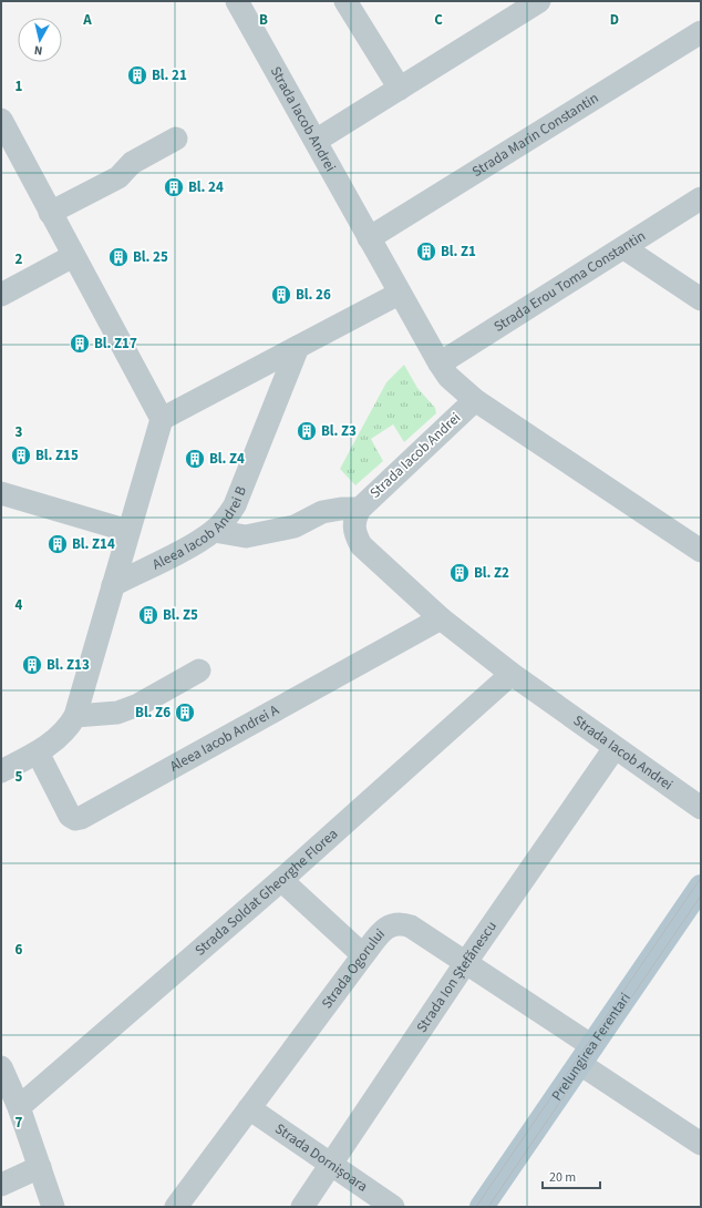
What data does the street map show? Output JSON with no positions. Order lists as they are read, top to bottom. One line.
{"streets":{"main road":["Prelungirea Ferentari"],"street":["Strada Iacob Andrei","Strada Marin Constantin","Strada Erou Toma Constantin","Aleea Iacob Andrei B","Aleea Iacob Andrei A","Strada Soldat Gheorghe Florea","Strada Ogorului","Strada Ion Ștefănescu","Strada Dornișoara"]},"crossings":[["Strada Iacob Andrei","Strada Marin Constantin"],["Strada Iacob Andrei","Strada Erou Toma Constantin"],["Strada Iacob Andrei","Aleea Iacob Andrei A"],["Strada Iacob Andrei","Strada Soldat Gheorghe Florea"],["Strada Iacob Andrei","Strada Ion Ștefănescu"],["Strada Ogorului","Strada Ion Ștefănescu"],["Strada Ogorului","Prelungirea Ferentari"],["Strada Ogorului","Strada Dornișoara"],["Strada Ion Ștefănescu","Strada Dornișoara"]],"places":{"building":["Bl. 21","Bl. 24","Bl. Z1","Bl. 25","Bl. 26","Bl. Z17","Bl. Z3","Bl. Z15","Bl. Z4","Bl. Z14","Bl. Z2","Bl. Z5","Bl. Z13","Bl. Z6"]},"scale_bar":"20 m","north":"bottom","grid":{"columns":["A","B","C","D"],"rows":["1","2","3","4","5","6","7"]}}
